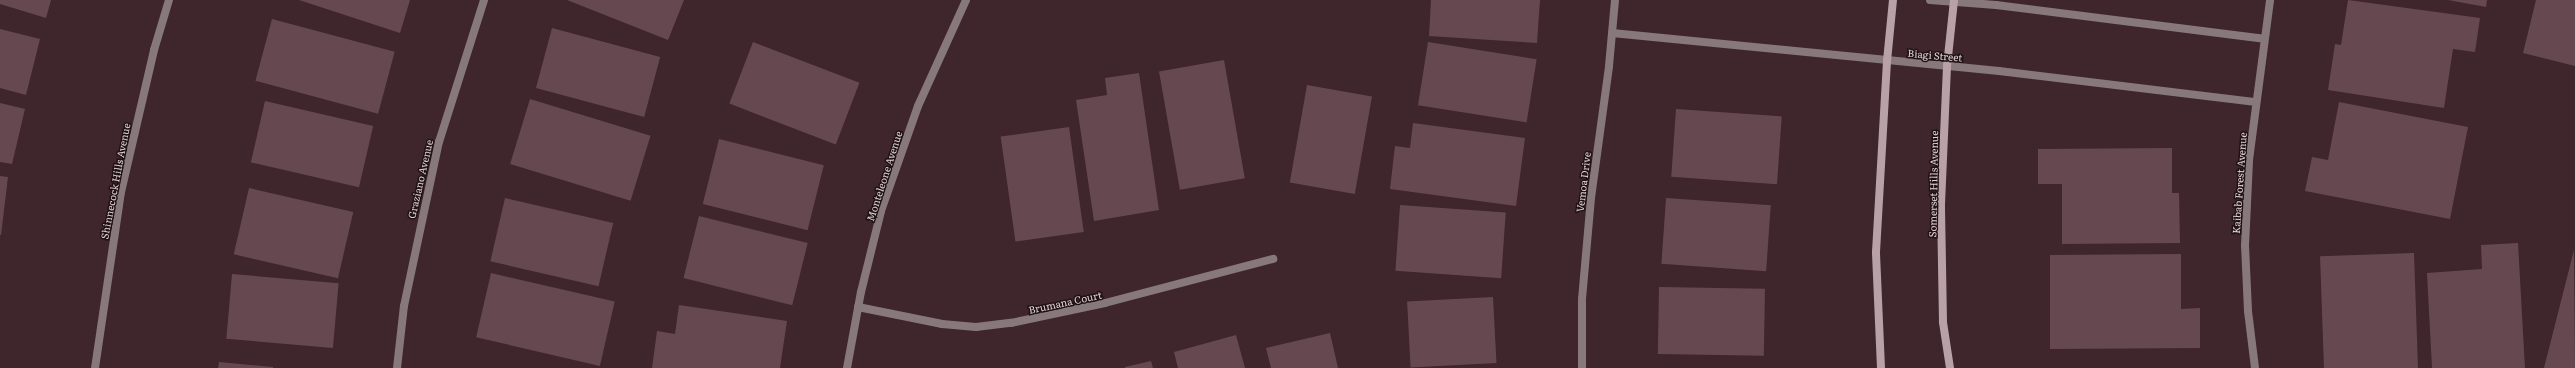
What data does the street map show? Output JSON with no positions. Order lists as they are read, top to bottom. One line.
{"streets":{"main road":["Somerset Hills Avenue"],"street":["Biagi Street","Monteleone Avenue","Graziano Avenue","Shinnecock Hills Avenue","Vemoa Drive","Kaibab Forest Avenue","Brumana Court"]},"crossings":[["Biagi Street","Vemoa Drive"],["Biagi Street","Kaibab Forest Avenue"],["Biagi Street","Somerset Hills Avenue"],["Monteleone Avenue","Brumana Court"]]}
